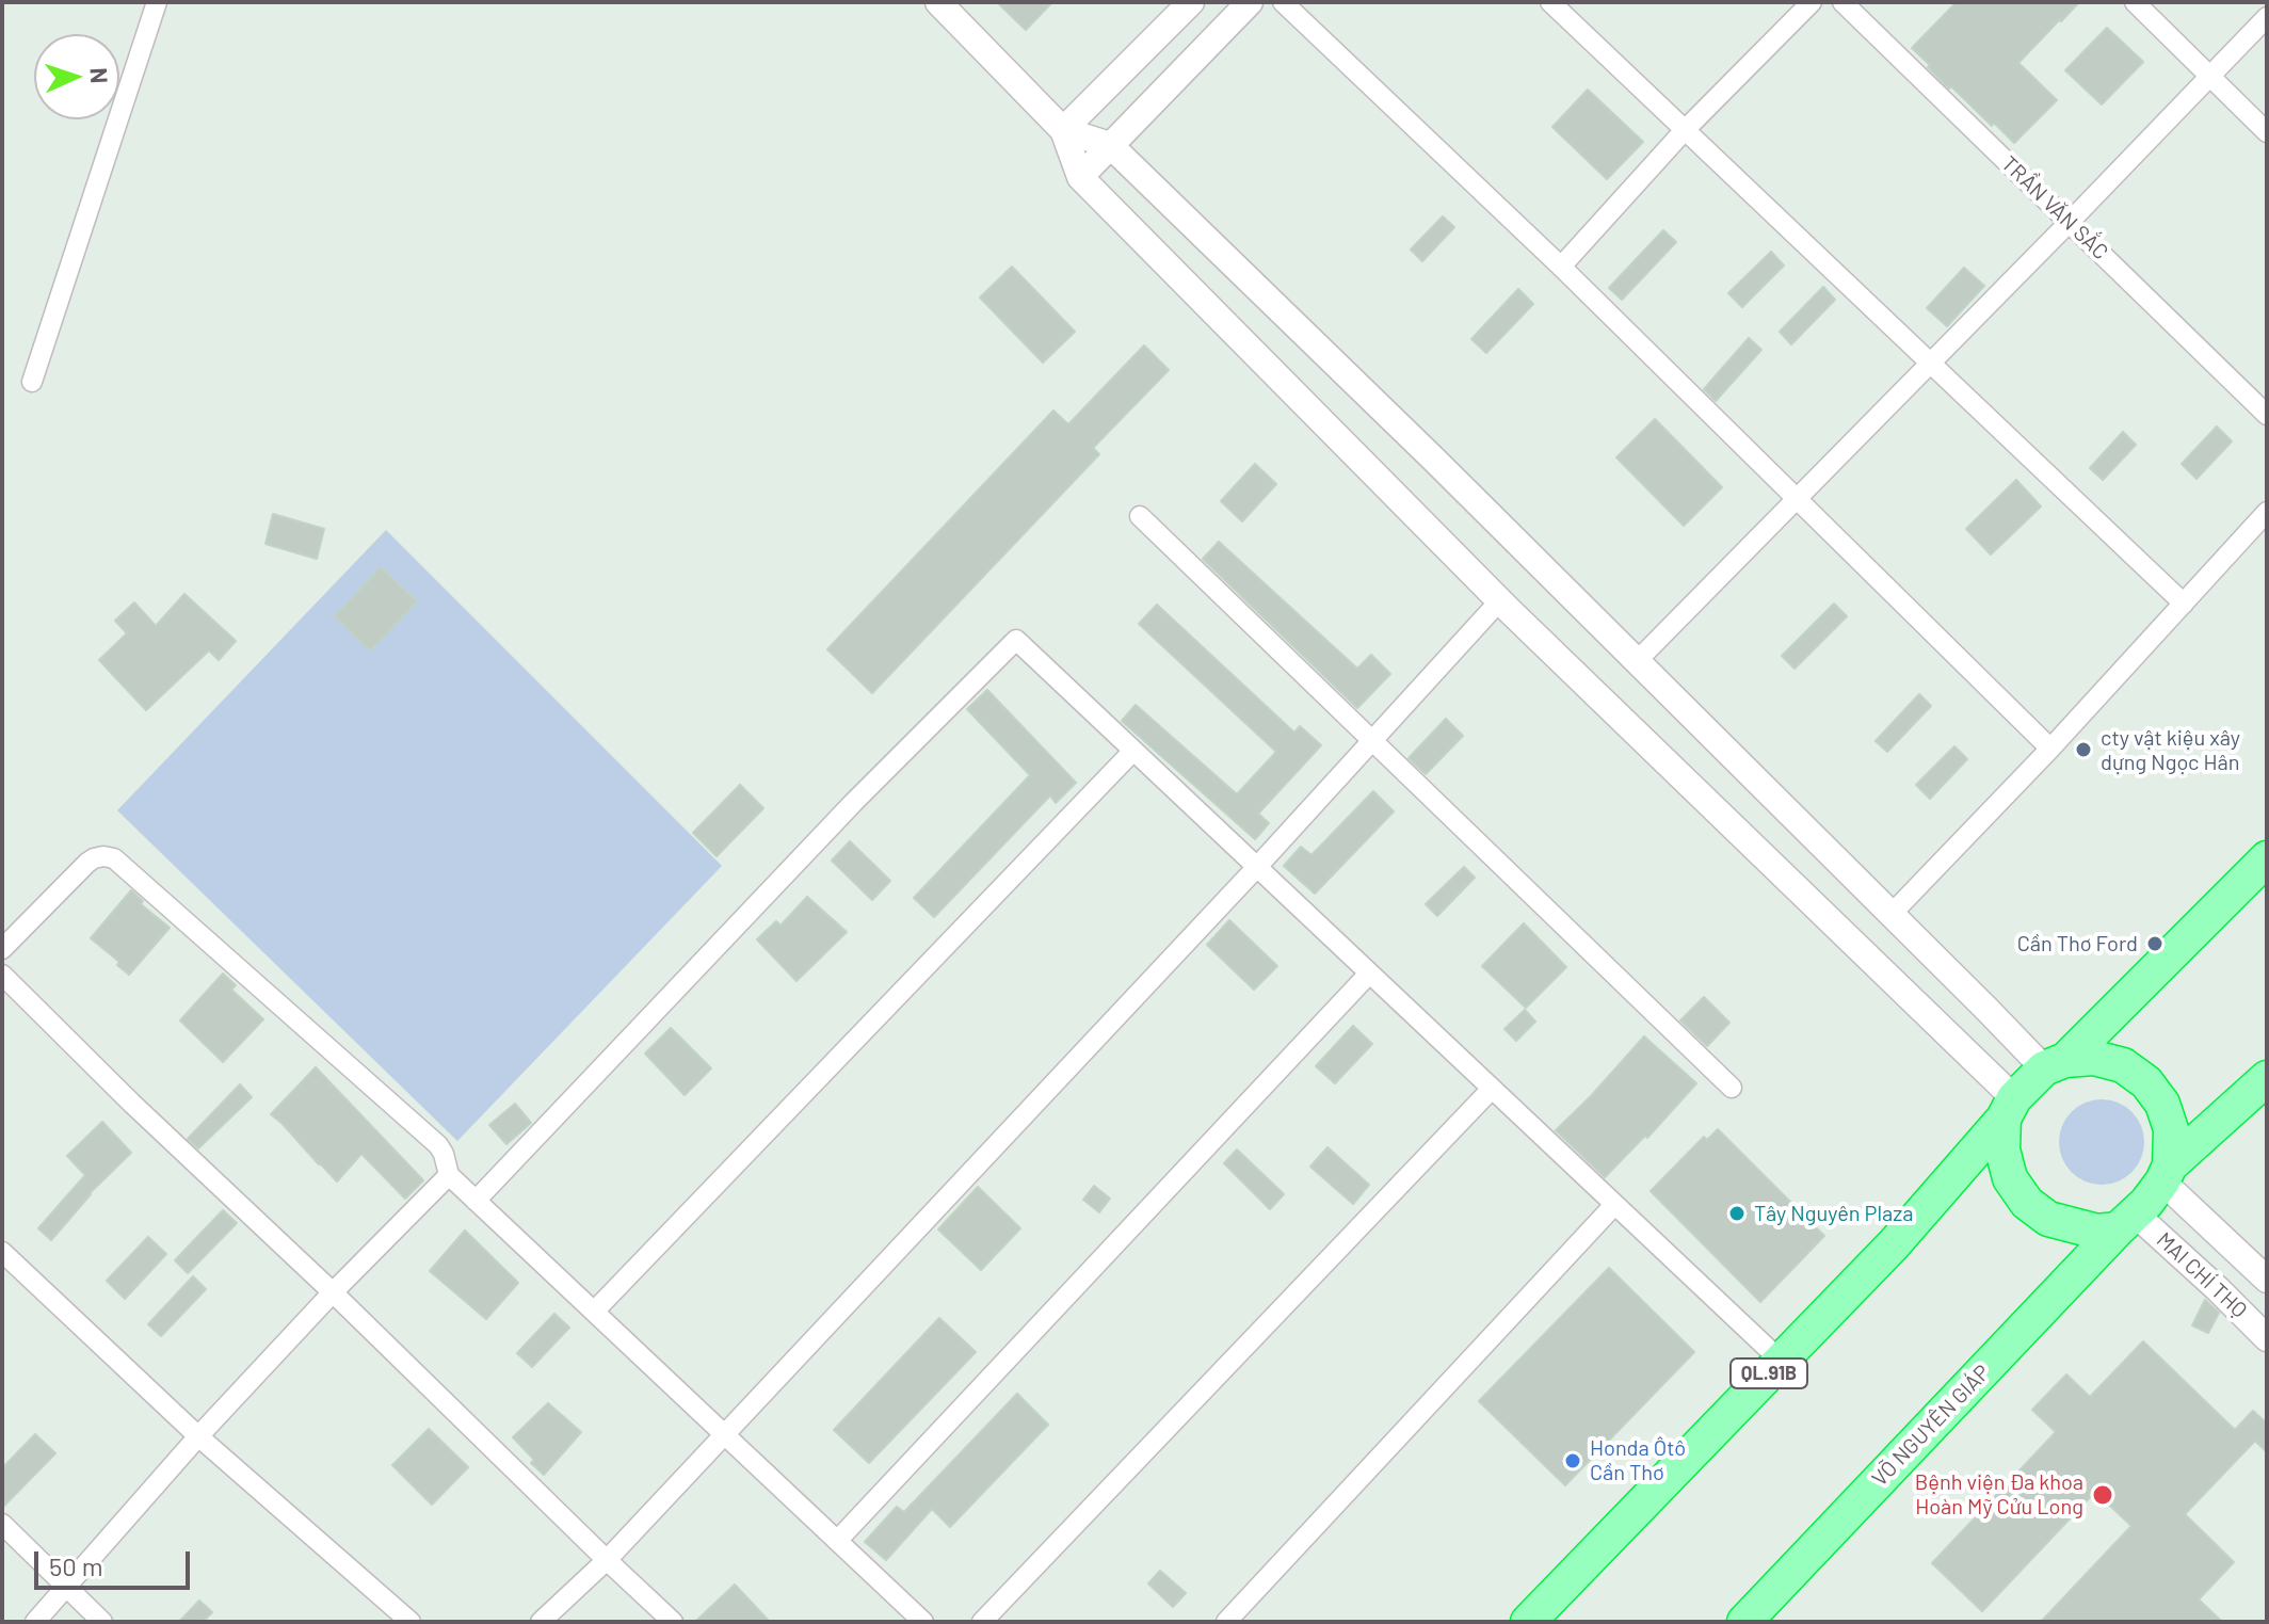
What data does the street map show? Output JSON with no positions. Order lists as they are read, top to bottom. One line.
{"streets":{"highway":["QL.91B","VÕ NGUYÊN GIÁP"],"street":["TRẦN VĂN SẮC","MAI CHÍ THỌ"]},"crossings":[["MAI CHÍ THỌ","QL.91B"],["MAI CHÍ THỌ","VÕ NGUYÊN GIÁP"],["QL.91B","VÕ NGUYÊN GIÁP"]],"places":["cty vật kiệu xây dựng Ngọc Hân","Cần Thơ Ford","Tây Nguyên Plaza","Honda Ôtô Cần Thơ","Bệnh viện Đa khoa Hoàn Mỹ Cửu Long"],"scale_bar":"50 m","north":"right"}
